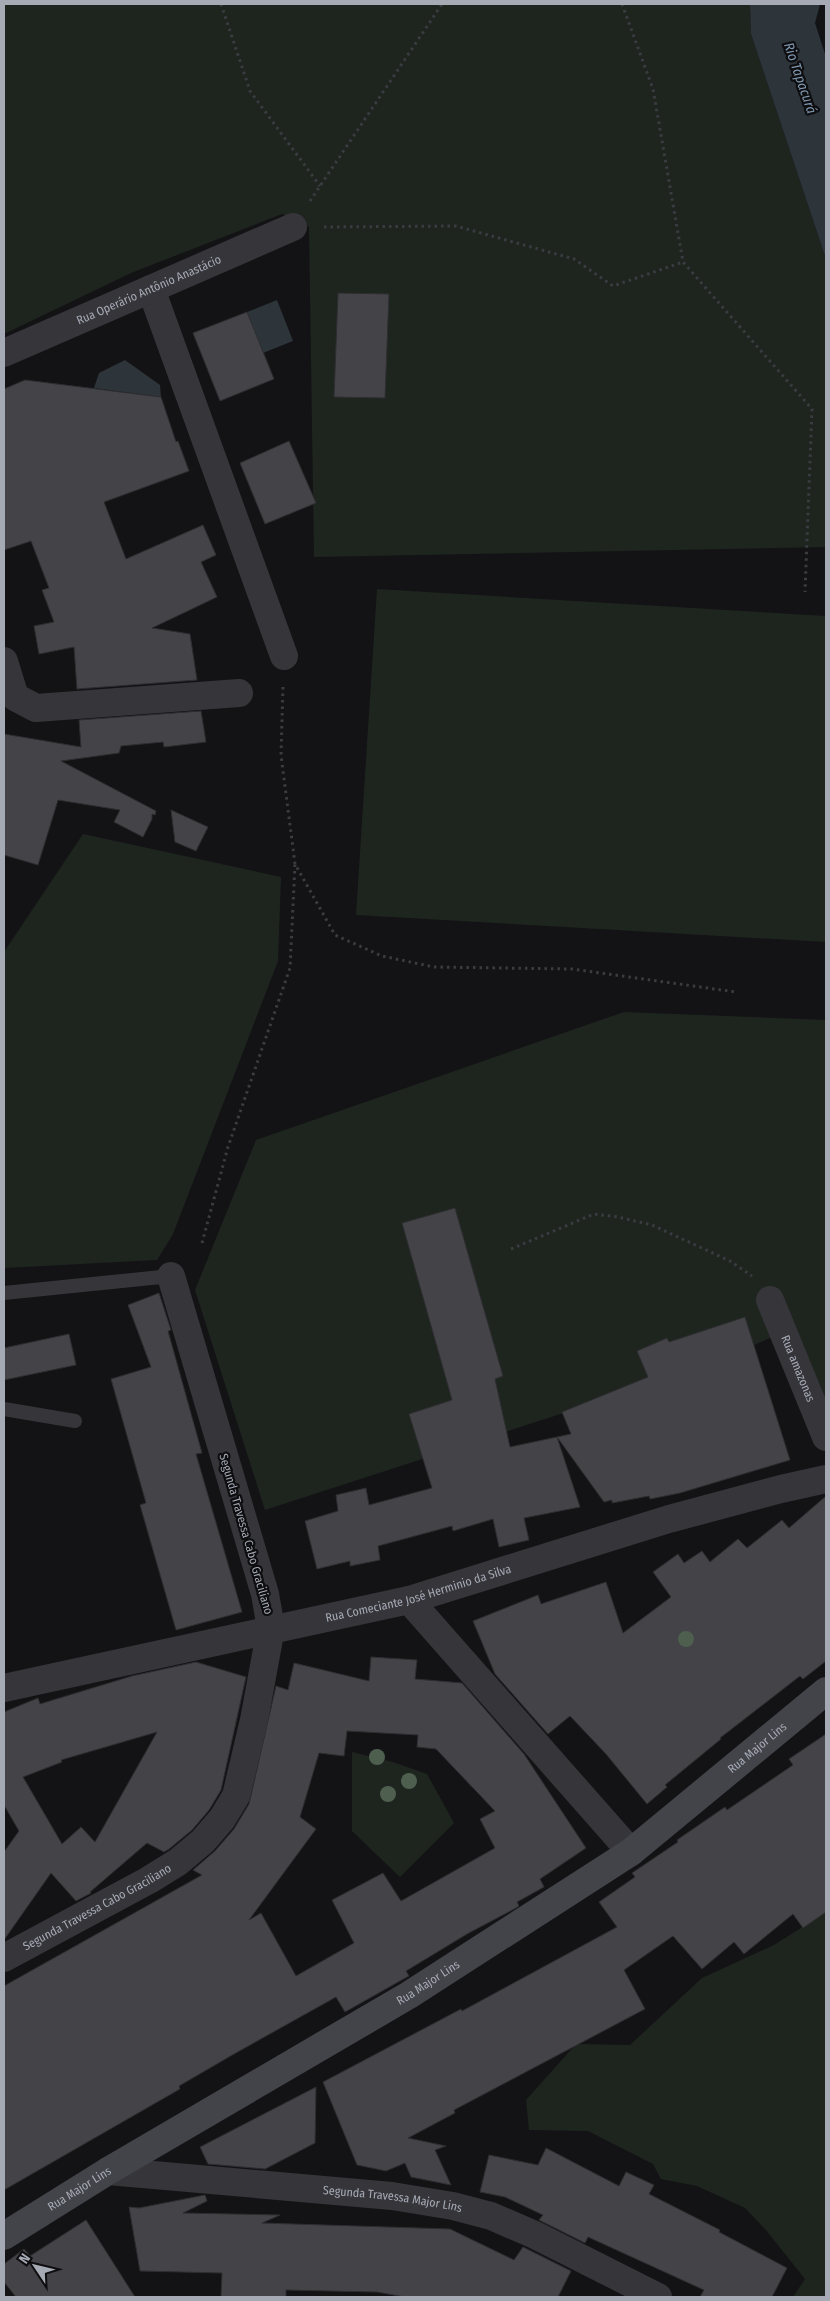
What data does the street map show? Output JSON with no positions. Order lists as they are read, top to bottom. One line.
{"streets":{"street":["Rua Operário Antônio Anastácio","Rua amazonas","Segunda Travessa Cabo Graciliano","Rua Comeciante José Herminio da Silva","Rua Major Lins","Segunda Travessa Major Lins"]},"crossings":[["Segunda Travessa Cabo Graciliano","Rua Comeciante José Herminio da Silva"],["Rua Major Lins","Segunda Travessa Major Lins"]],"water":["Rio Tapacurá"],"north":"top left"}
